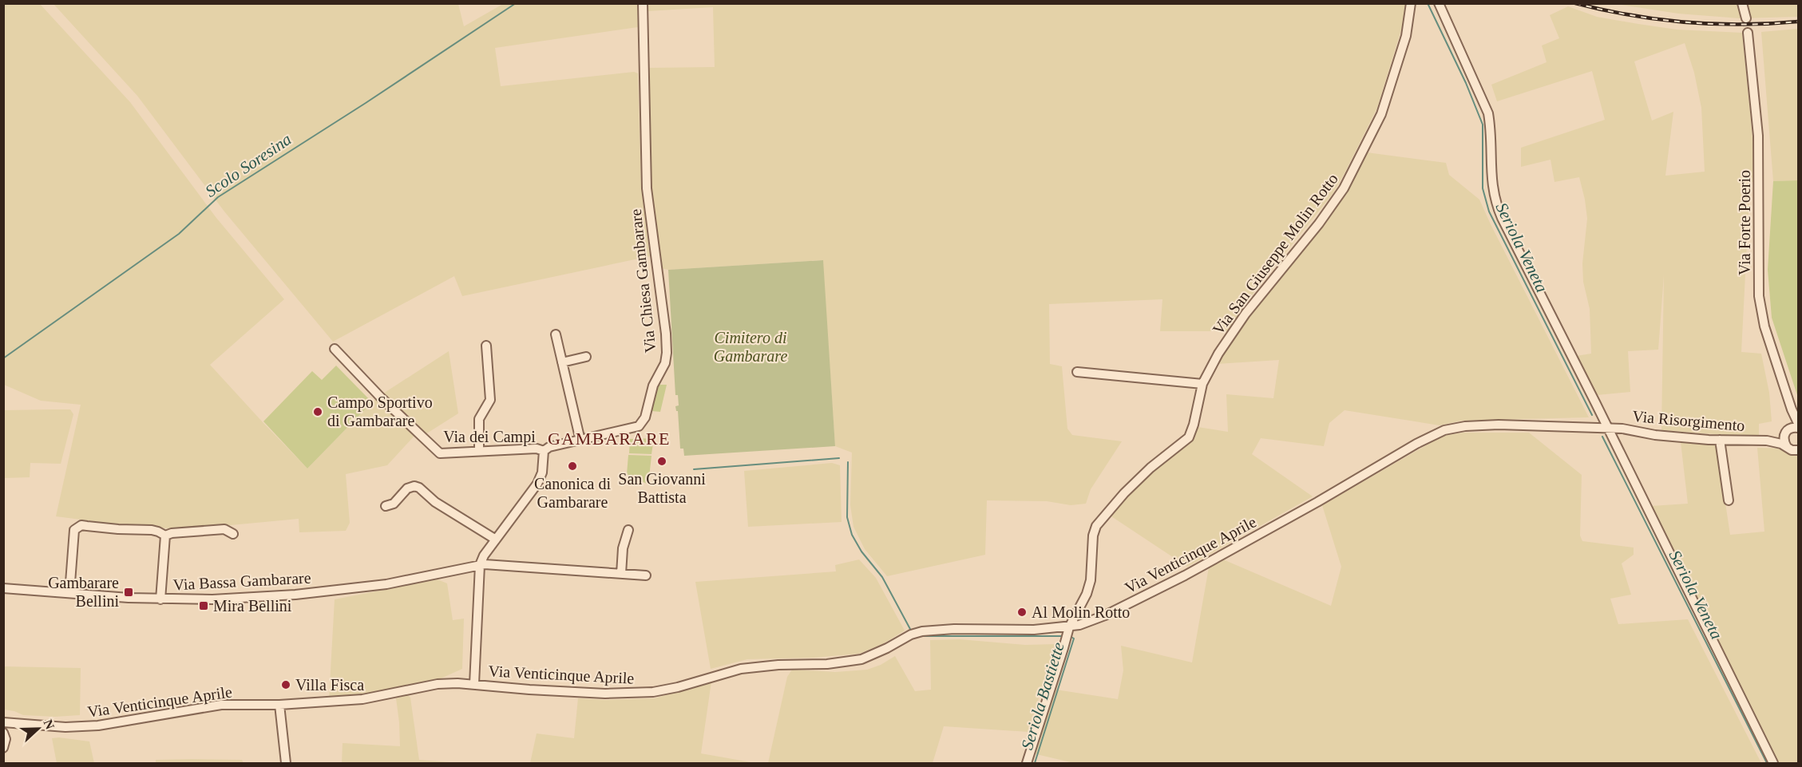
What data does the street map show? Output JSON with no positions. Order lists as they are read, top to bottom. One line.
{"streets":{"street":["Via Forte Poerio","Via San Giuseppe Molin Rotto","Via Chiesa Gambarare","Via Risorgimento","Via dei Campi","Via Venticinque Aprile","Via Bassa Gambarare"]},"crossings":[["Via San Giuseppe Molin Rotto","Via Venticinque Aprile"],["Via Chiesa Gambarare","Via dei Campi"],["Via Risorgimento","Via Venticinque Aprile"]],"districts":["GAMBARARE"],"water":["Scolo Soresina","Seriola Veneta","Seriola Bastiette"],"parks":["Cimitero di Gambarare"],"places":{"other":["Campo Sportivo di Gambarare","San Giovanni Battista","Canonica di Gambarare","Al Molin Rotto","Villa Fisca"],"transit":["Gambarare Bellini","Mira Bellini"]},"north":"right"}
